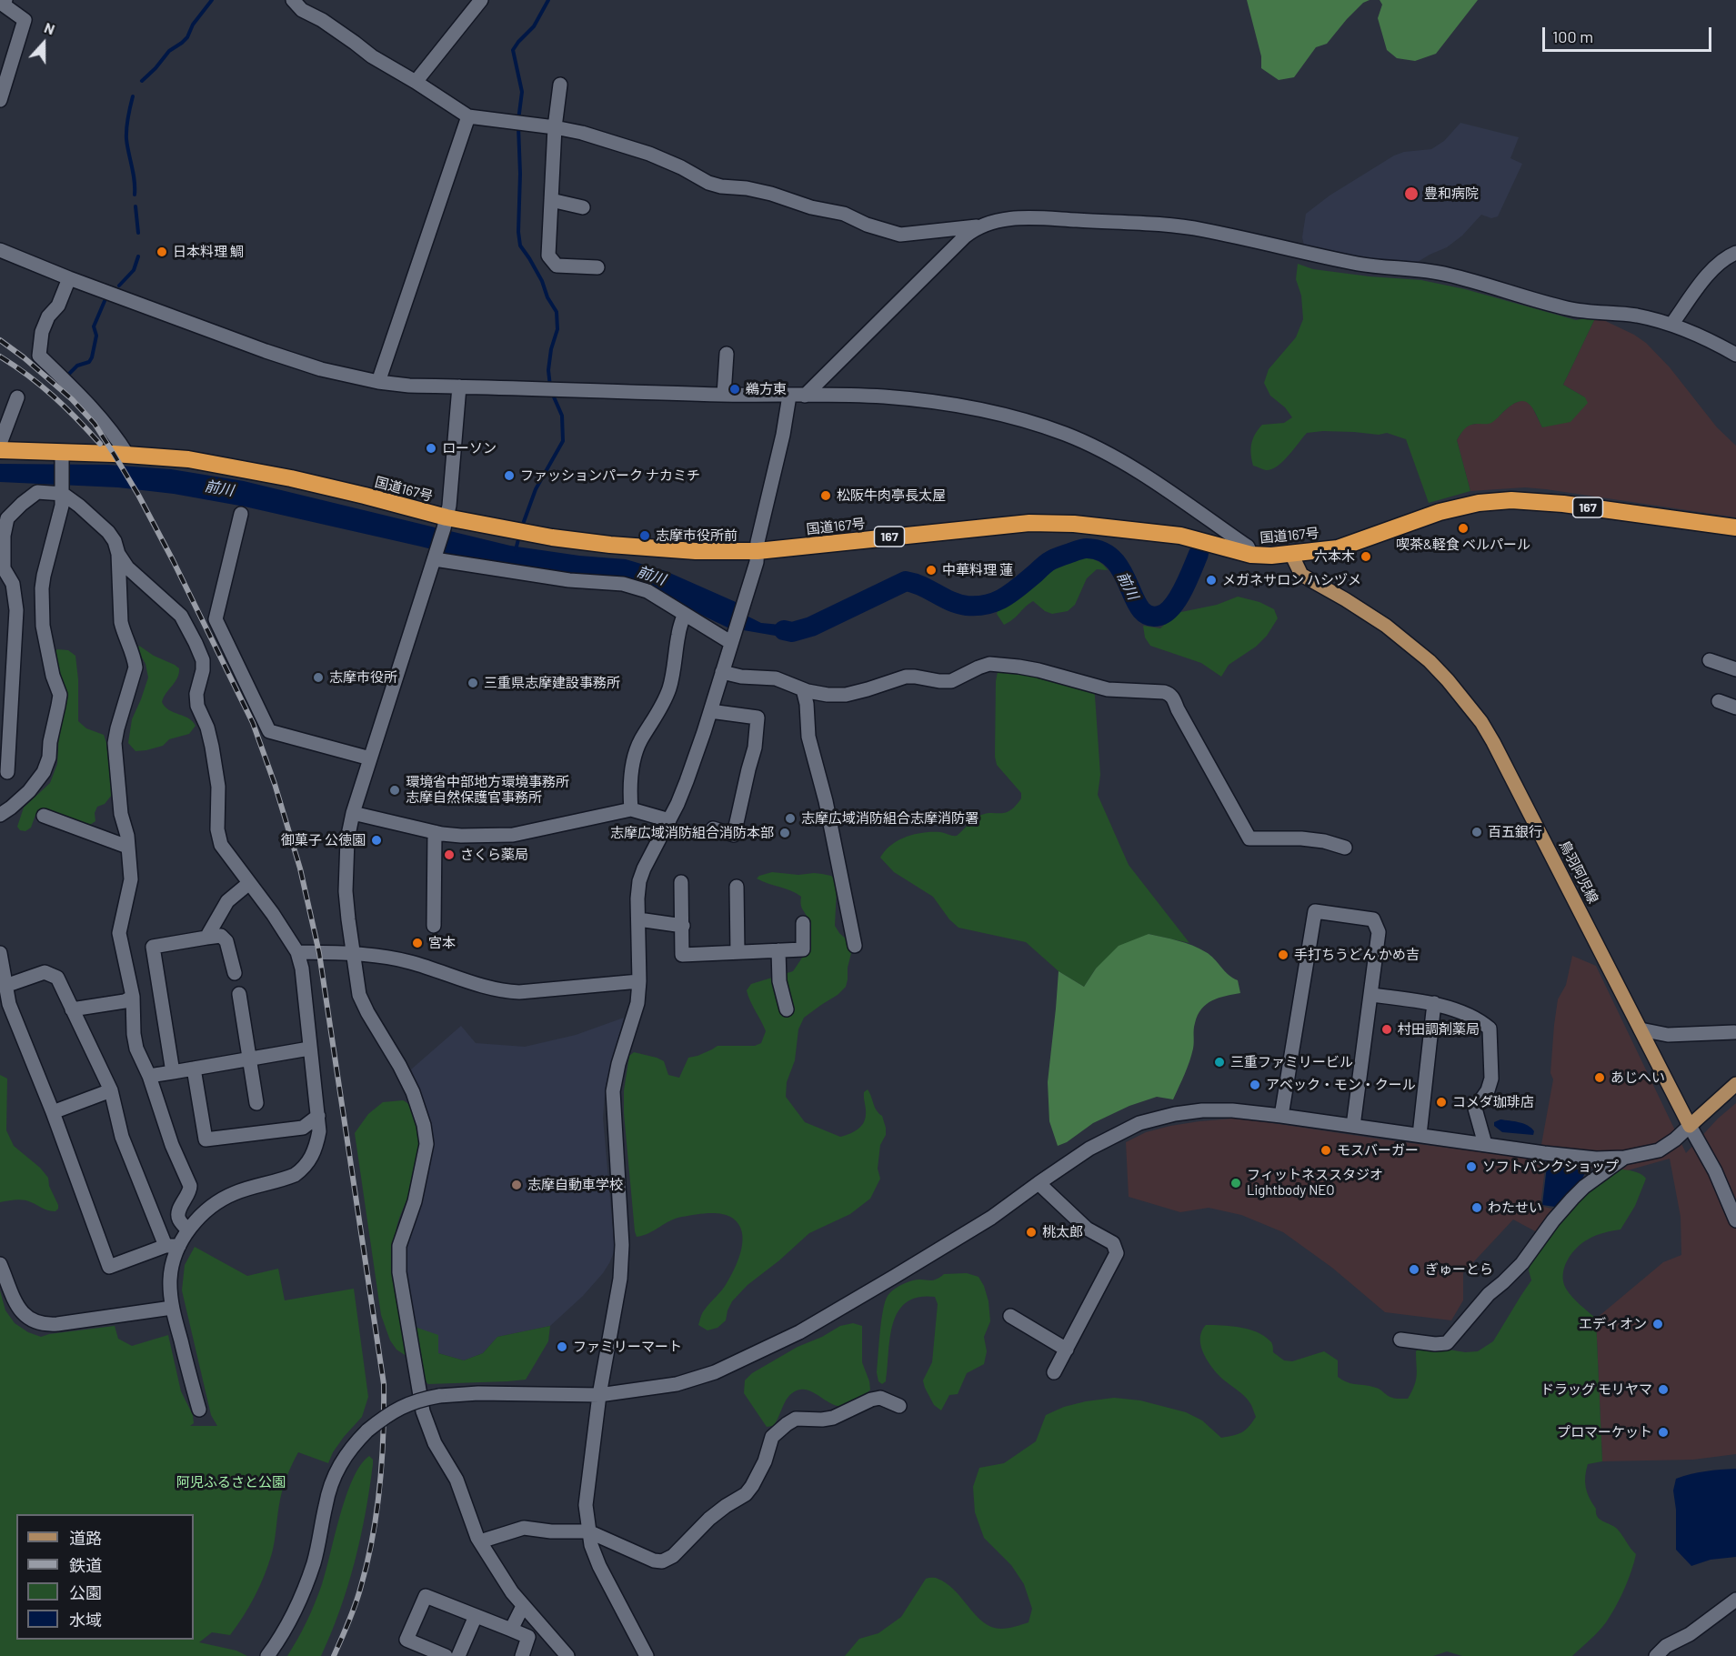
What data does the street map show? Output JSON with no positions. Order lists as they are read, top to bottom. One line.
{"streets":{"highway":["国道167号","167"],"main road":["鳥羽阿児線"]},"crossings":[["国道167号","鳥羽阿児線"]],"water":["前川"],"parks":["阿児ふるさと公園"],"places":["豊和病院","日本料理 鯛","鵜方東","ローソン","ファッションパーク ナカミチ","松阪牛肉亭長太屋","喫茶&軽食 ベルパール","志摩市役所前","六本木","中華料理 蓮","メガネサロン ハシヅメ","志摩市役所","三重県志摩建設事務所","環境省中部地方環境事務所 志摩自然保護官事務所","志摩広域消防組合志摩消防署","百五銀行","志摩広域消防組合消防本部","御菓子 公徳園","さくら薬局","宮本","手打ちうどん かめ吉","村田調剤薬局","三重ファミリービル","あじへい","アベック・モン・クール","コメダ珈琲店","モスバーガー","ソフトバンクショップ","フィットネススタジオ Lightbody NEO","志摩自動車学校","わたせい","桃太郎","ぎゅーとら","エディオン","ファミリーマート","ドラッグ モリヤマ","プロマーケット"],"legend":["道路","鉄道","公園","水域"],"scale_bar":"100 m","north":"top"}
